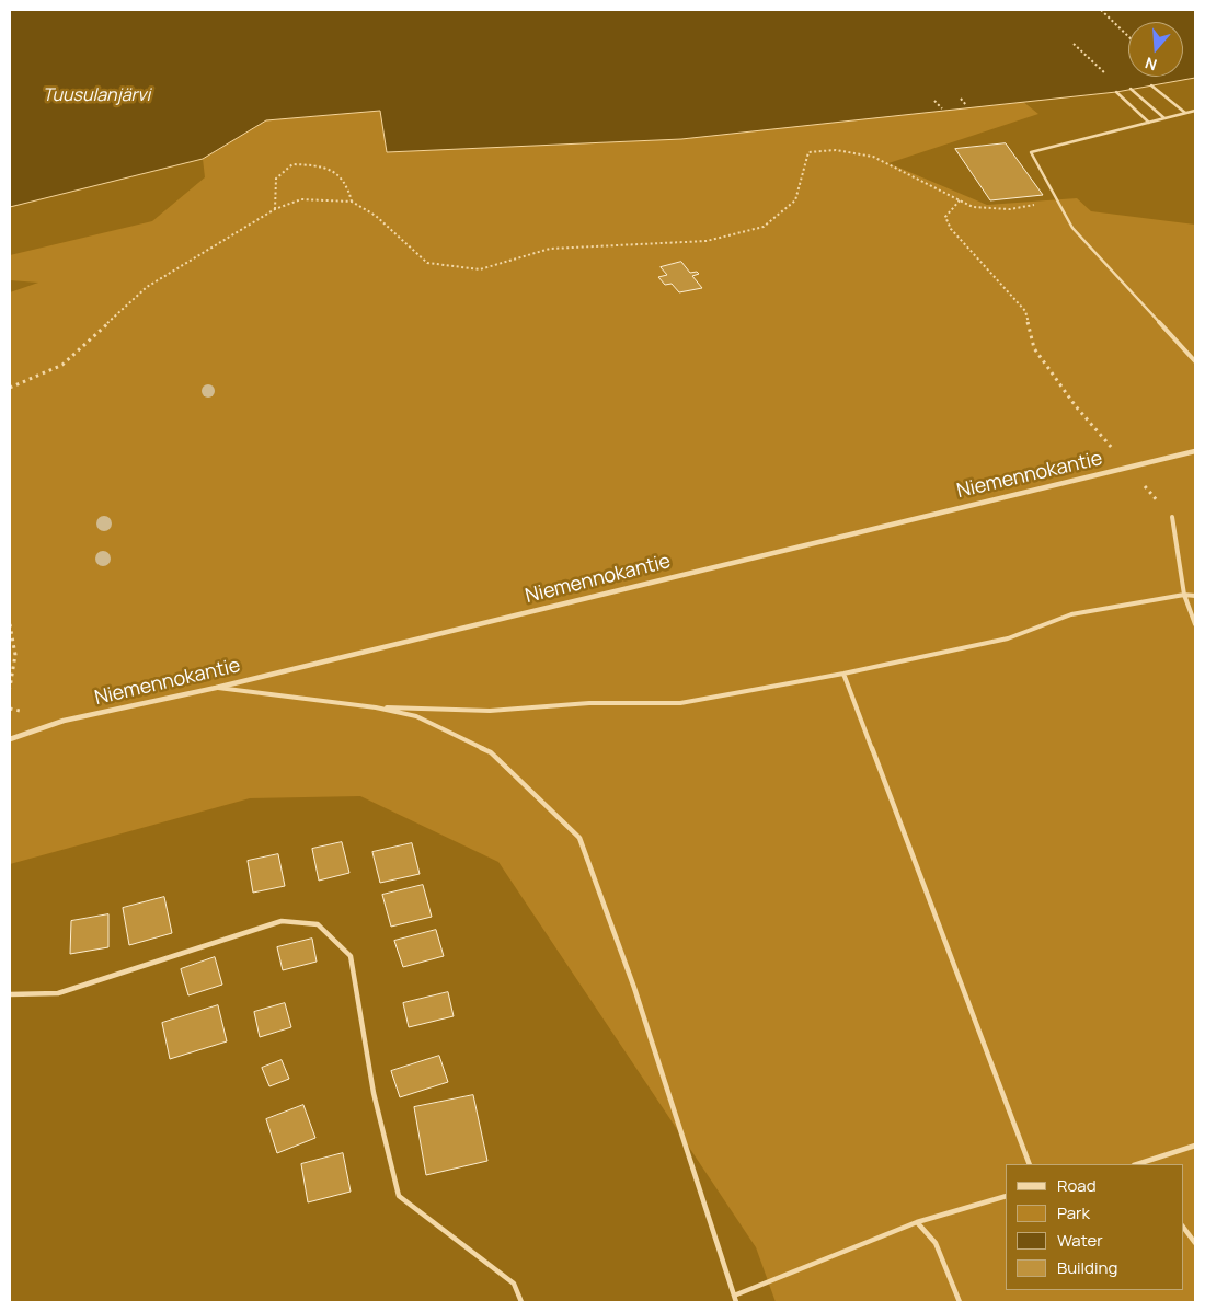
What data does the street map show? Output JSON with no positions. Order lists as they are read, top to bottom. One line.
{"streets":{"street":["Niemennokantie"]},"water":["Tuusulanjärvi"],"legend":["Road","Park","Water","Building"],"north":"bottom"}
